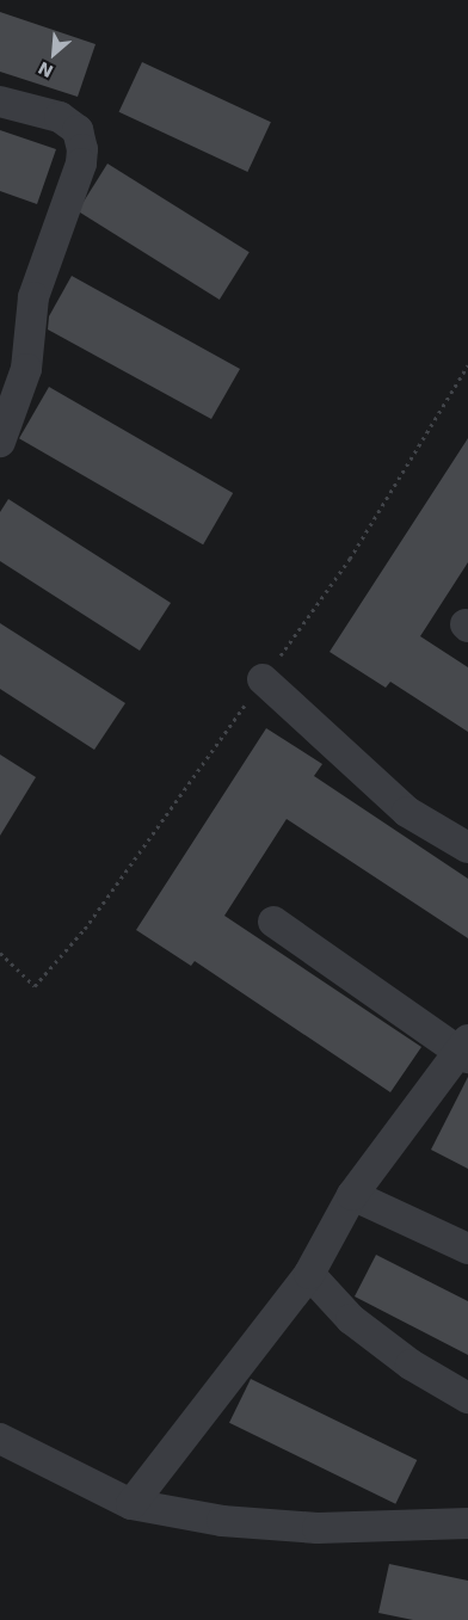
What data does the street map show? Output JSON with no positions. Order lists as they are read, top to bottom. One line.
{"north":"bottom left"}
